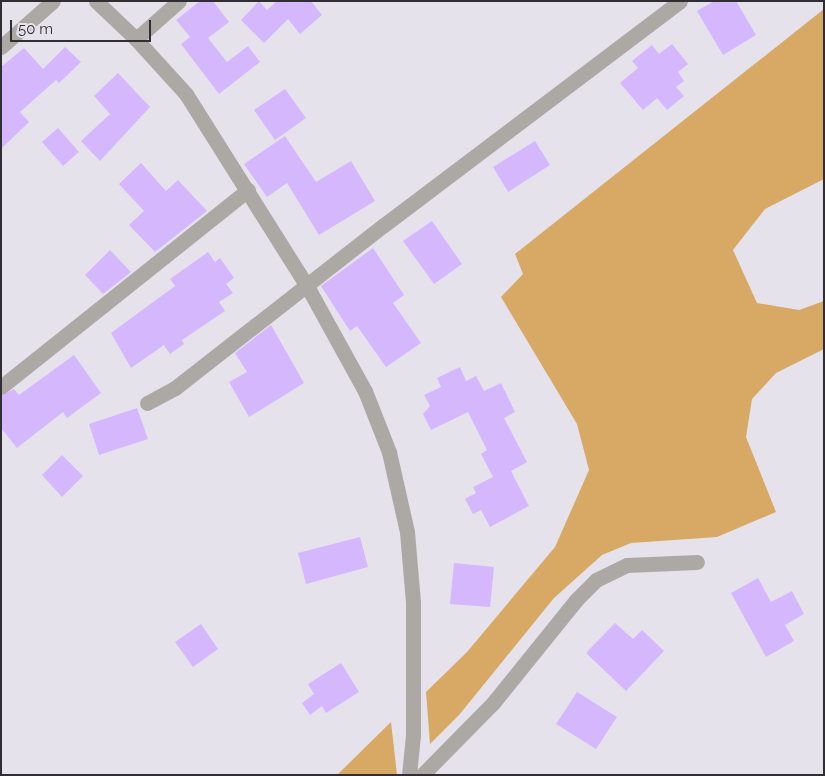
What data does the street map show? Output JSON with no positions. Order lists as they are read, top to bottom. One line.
{"scale_bar":"50 m"}
